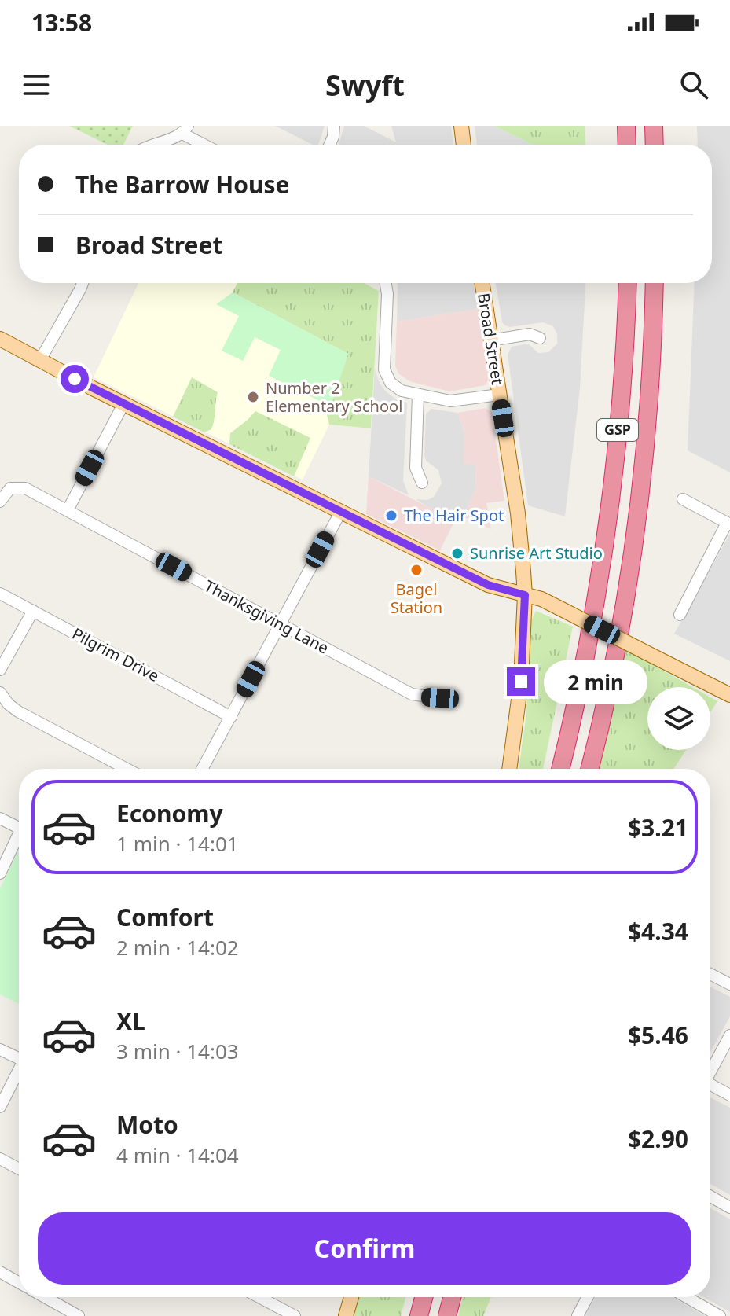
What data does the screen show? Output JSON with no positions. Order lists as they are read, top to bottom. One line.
{"streets":{"highway":["GSP"],"main road":["Broad Street"],"street":["Thanksgiving Lane","Pilgrim Drive"]},"places":["Number 2 Elementary School","The Hair Spot","Sunrise Art Studio","Bagel Station"],"page":{"status":"13:58","header":"Swyft","banner":["The Barrow House","Broad Street"],"bubble":"2 min","list":[{"name":"Economy","note":"1 min · 14:01","value":"$3.21"},{"name":"Comfort","note":"2 min · 14:02","value":"$4.34"},{"name":"XL","note":"3 min · 14:03","value":"$5.46"},{"name":"Moto","note":"4 min · 14:04","value":"$2.90"}],"buttons":"Confirm"}}
